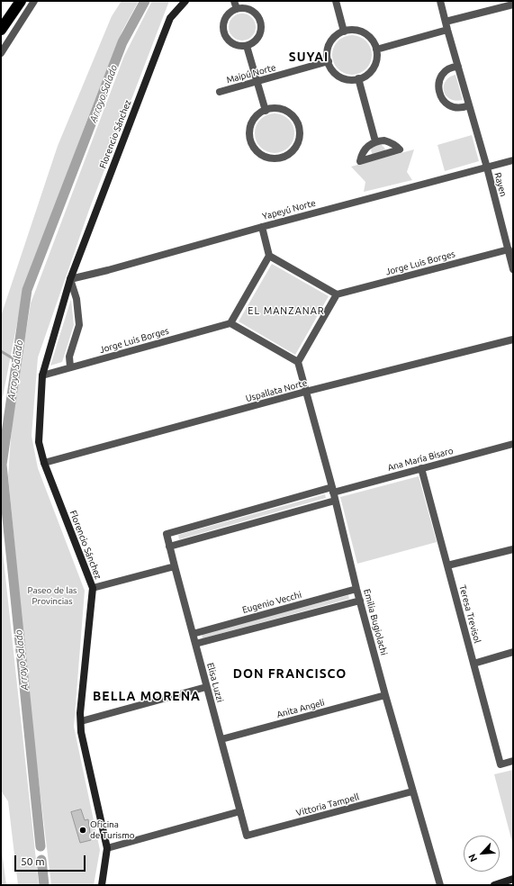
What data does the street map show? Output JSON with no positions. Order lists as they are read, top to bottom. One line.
{"streets":{"street":["Maipú Norte","Florencio Sánchez","Rayen","Yapeyú Norte","Jorge Luis Borges","Uspallata Norte","Ana María Bisaro","Eugenio Vecchi","Teresa Trevisol","Emilia Bugiolachi","Elisa Luzzi","Anita Angeli","Vittoria Tampell"]},"crossings":[["Florencio Sánchez","Yapeyú Norte"],["Florencio Sánchez","Jorge Luis Borges"],["Florencio Sánchez","Uspallata Norte"],["Rayen","Yapeyú Norte"],["Rayen","Jorge Luis Borges"],["Uspallata Norte","Emilia Bugiolachi"],["Ana María Bisaro","Teresa Trevisol"],["Ana María Bisaro","Emilia Bugiolachi"],["Ana María Bisaro","Elisa Luzzi"],["Eugenio Vecchi","Emilia Bugiolachi"],["Eugenio Vecchi","Elisa Luzzi"],["Emilia Bugiolachi","Anita Angeli"],["Emilia Bugiolachi","Vittoria Tampell"],["Elisa Luzzi","Anita Angeli"],["Elisa Luzzi","Vittoria Tampell"]],"districts":["SUYAI","EL MANZANAR","DON FRANCISCO","BELLA MORENA"],"water":["Arroyo Salado"],"parks":["Paseo de las Provincias"],"places":["Oficina de Turismo"],"scale_bar":"50 m","north":"bottom left"}
